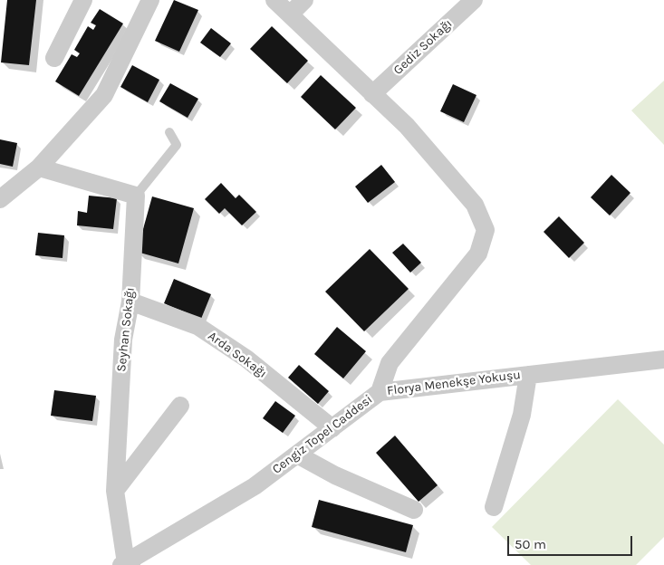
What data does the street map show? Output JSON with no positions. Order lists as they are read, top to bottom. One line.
{"streets":{"street":["Gediz Sokağı","Seyhan Sokağı","Arda Sokağı","Florya Menekşe Yokuşu","Cengiz Topel Caddesi"]},"crossings":[["Gediz Sokağı","Cengiz Topel Caddesi"],["Seyhan Sokağı","Arda Sokağı"],["Seyhan Sokağı","Cengiz Topel Caddesi"],["Arda Sokağı","Cengiz Topel Caddesi"],["Florya Menekşe Yokuşu","Cengiz Topel Caddesi"]],"scale_bar":"50 m"}
